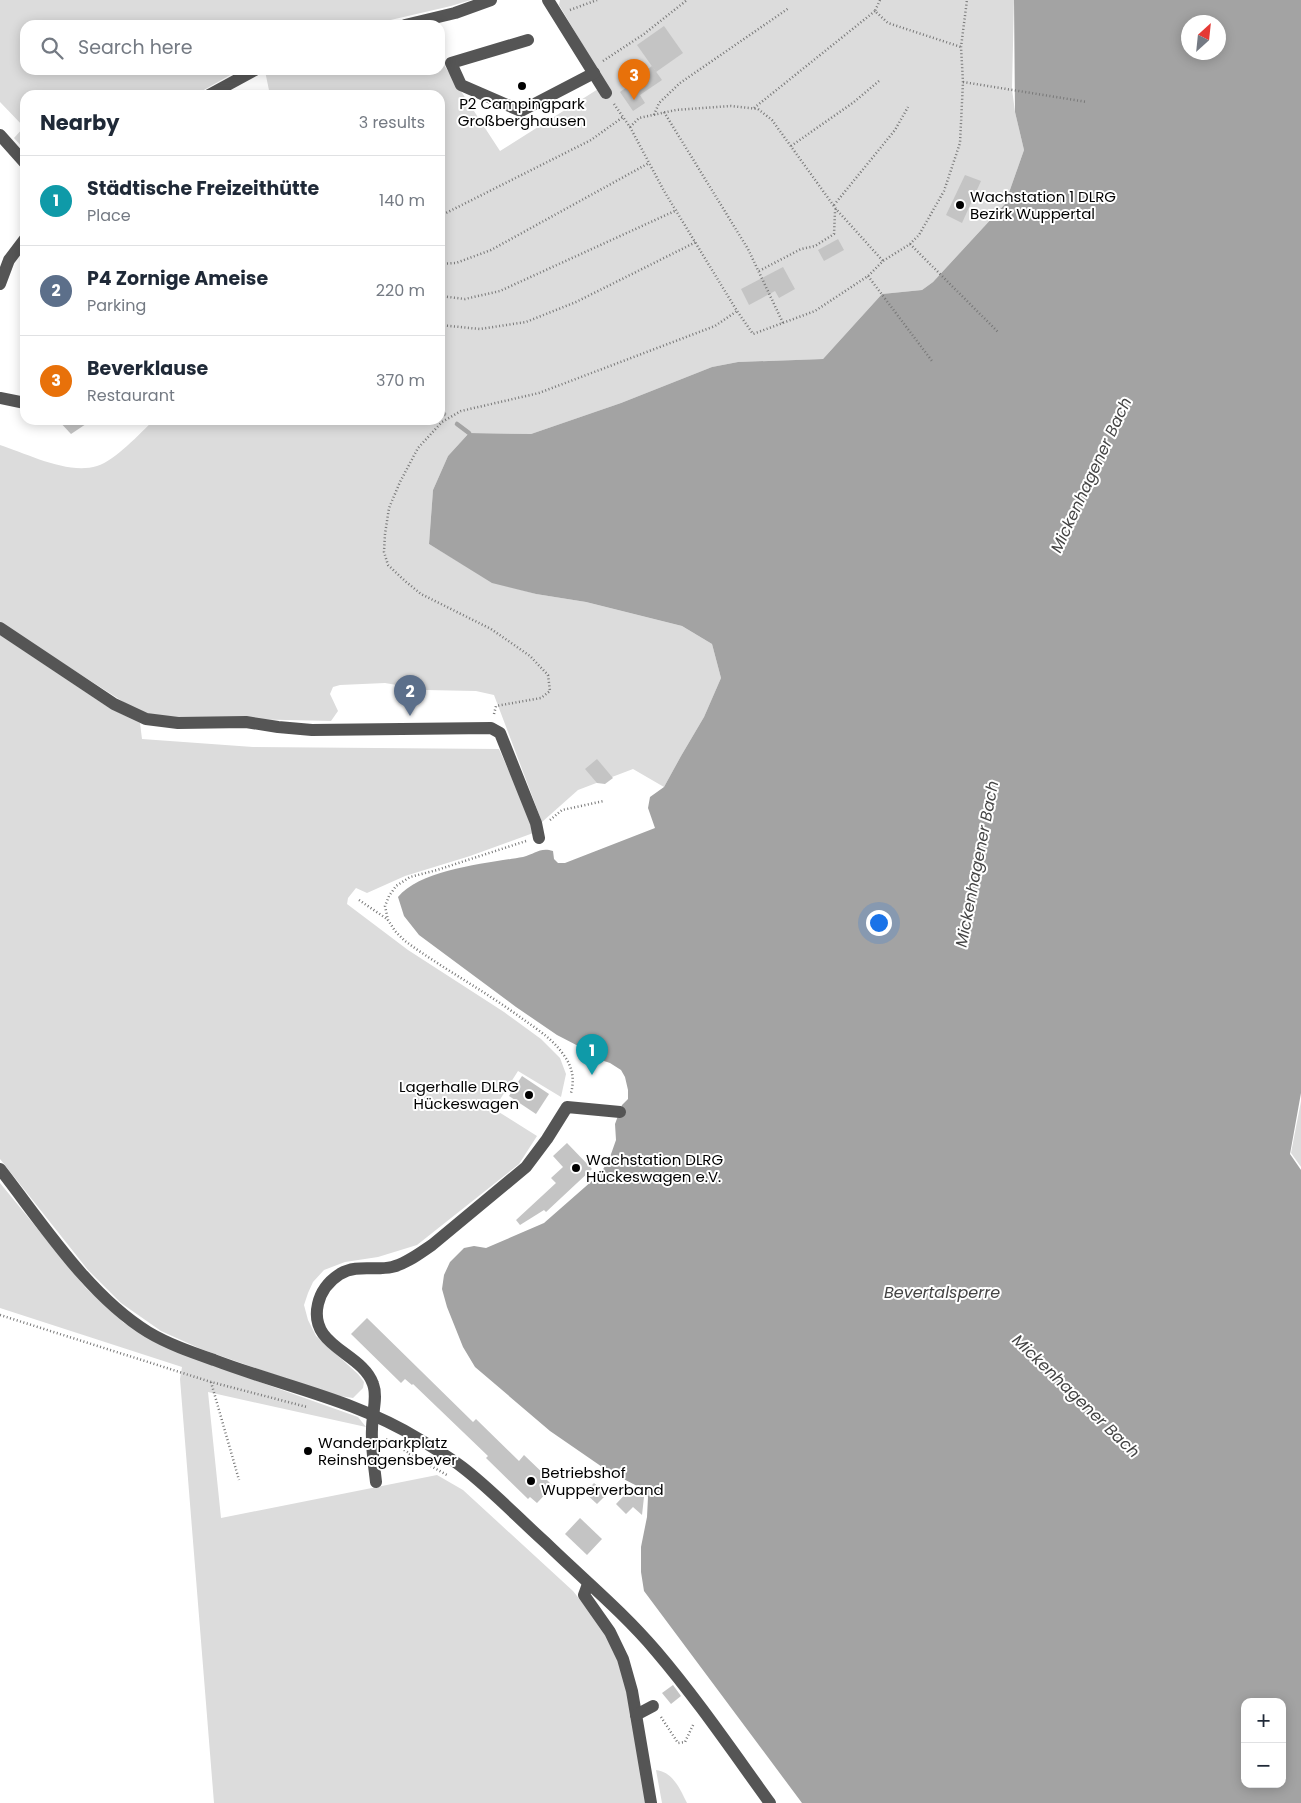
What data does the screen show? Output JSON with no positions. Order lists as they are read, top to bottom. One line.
{"water":["Mickenhagener Bach","Bevertalsperre"],"places":["P2 Campingpark Großberghausen","Wachstation 1 DLRG Bezirk Wuppertal","Lagerhalle DLRG Hückeswagen","Wachstation DLRG Hückeswagen e.V.","Wanderparkplatz Reinshagensbever","Betriebshof Wupperverband"],"north":"top right","page":{"search":"Search here","pins":["3","2","1"],"heading":["Nearby","3 results"],"list":[{"mark":"1","name":"Städtische Freizeithütte","note":"Place","value":"140 m"},{"mark":"2","name":"P4 Zornige Ameise","note":"Parking","value":"220 m"},{"mark":"3","name":"Beverklause","note":"Restaurant","value":"370 m"}],"map_buttons":["+","−"]}}
